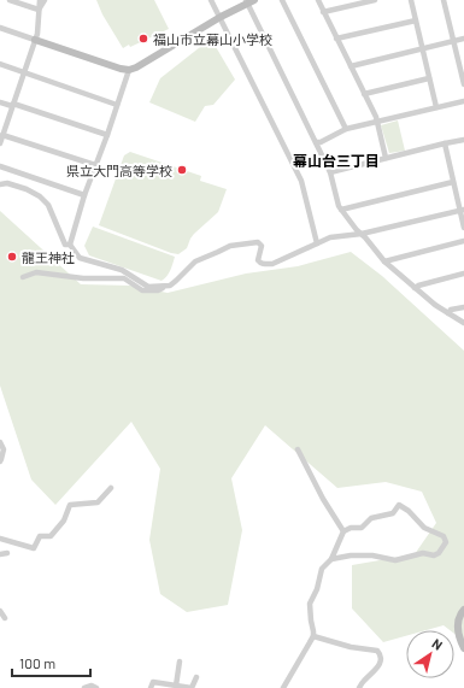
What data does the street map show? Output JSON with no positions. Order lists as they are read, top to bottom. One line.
{"districts":["幕山台三丁目"],"places":["福山市立幕山小学校","県立大門高等学校","龍王神社"],"scale_bar":"100 m","north":"top right"}
